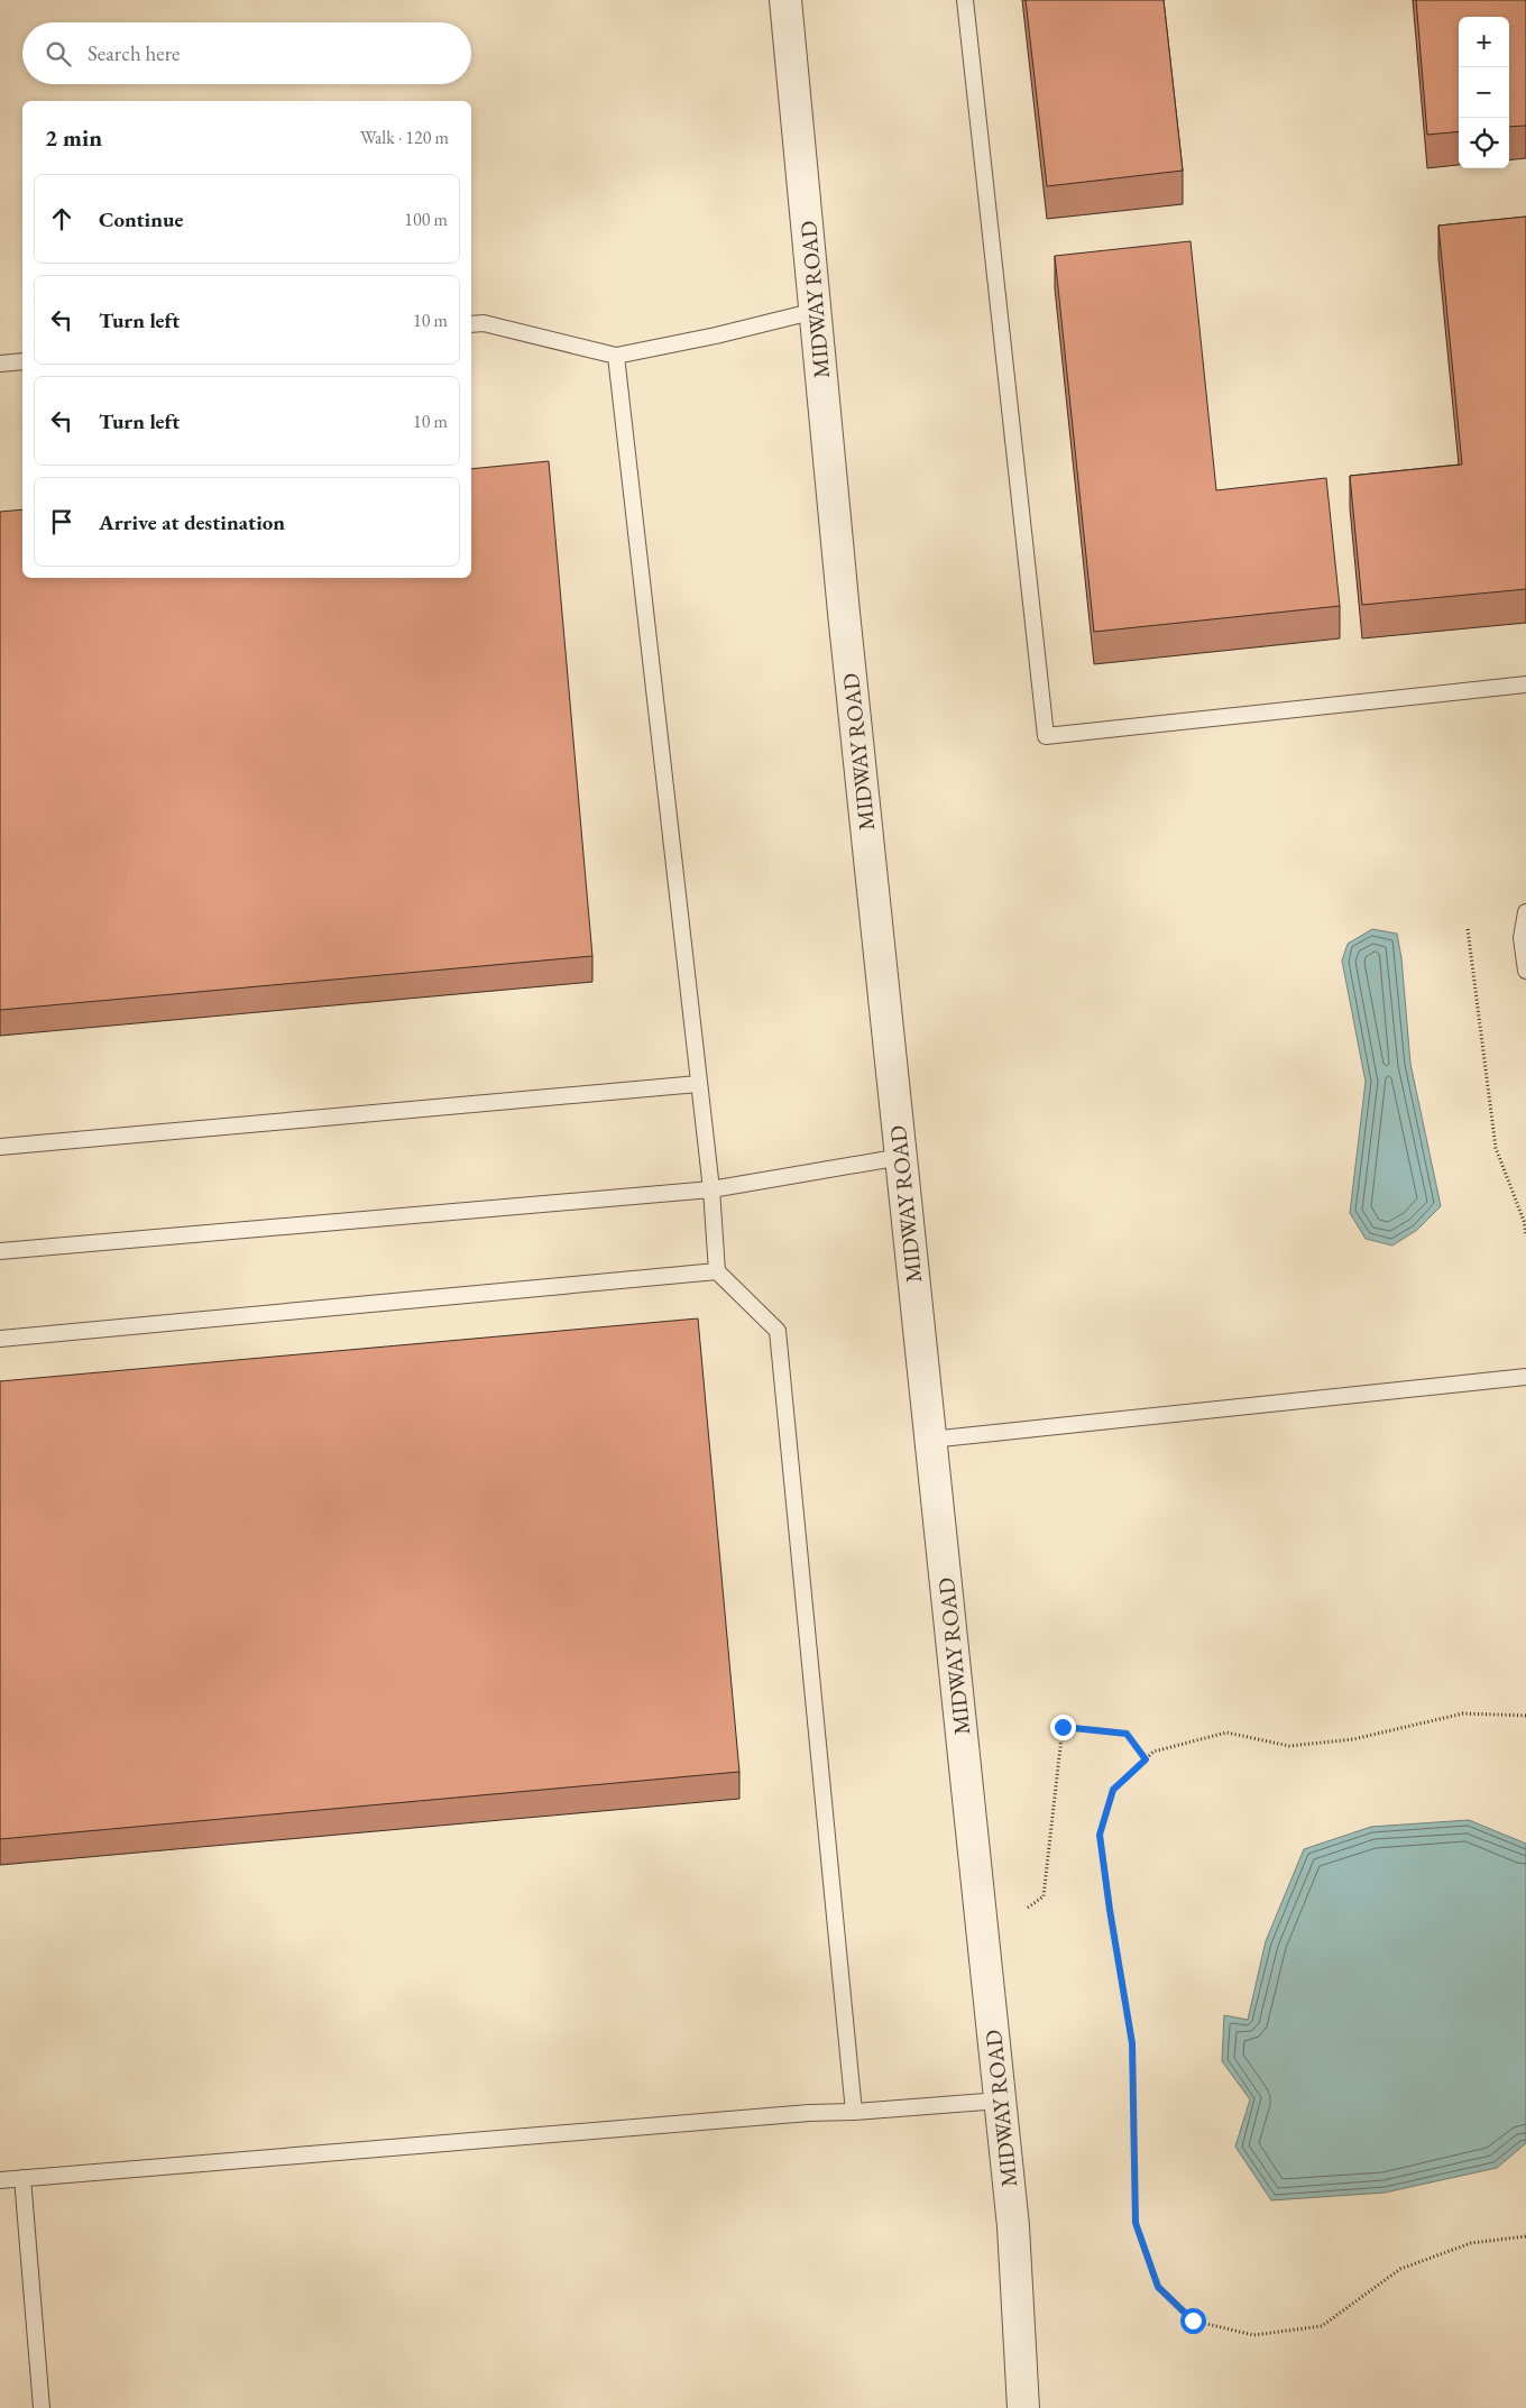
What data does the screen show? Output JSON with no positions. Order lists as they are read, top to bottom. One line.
{"streets":{"street":["MIDWAY ROAD"]},"page":{"map_buttons":["+","−"],"search":"Search here","heading":["2 min","Walk · 120 m"],"list":[["Continue","100 m"],["Turn left","10 m"],["Turn left","10 m"],"Arrive at destination"]}}
